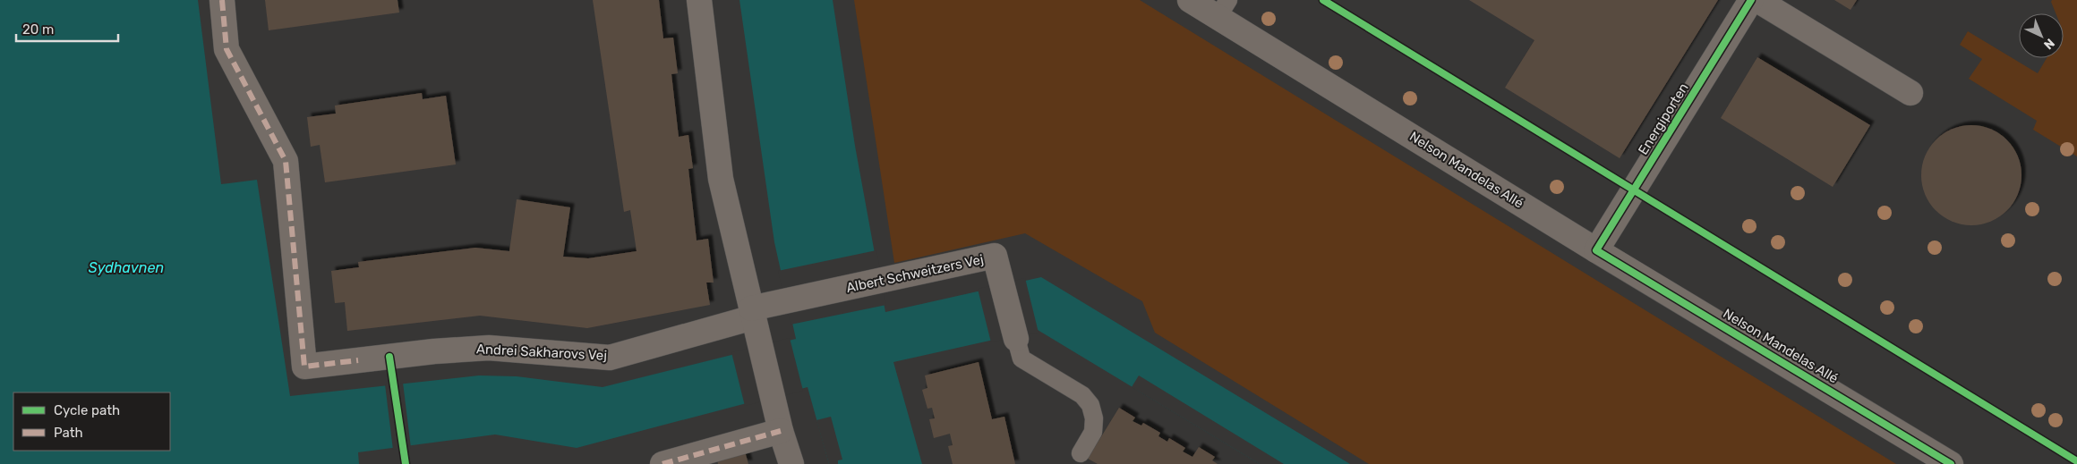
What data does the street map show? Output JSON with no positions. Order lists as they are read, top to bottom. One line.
{"streets":{"street":["Energiporten","Nelson Mandelas Allé","Albert Schweitzers Vej","Andrei Sakharovs Vej"]},"crossings":[["Energiporten","Nelson Mandelas Allé"],["Albert Schweitzers Vej","Andrei Sakharovs Vej"]],"water":["Sydhavnen"],"legend":["Cycle path","Path"],"scale_bar":"20 m","north":"bottom right"}
